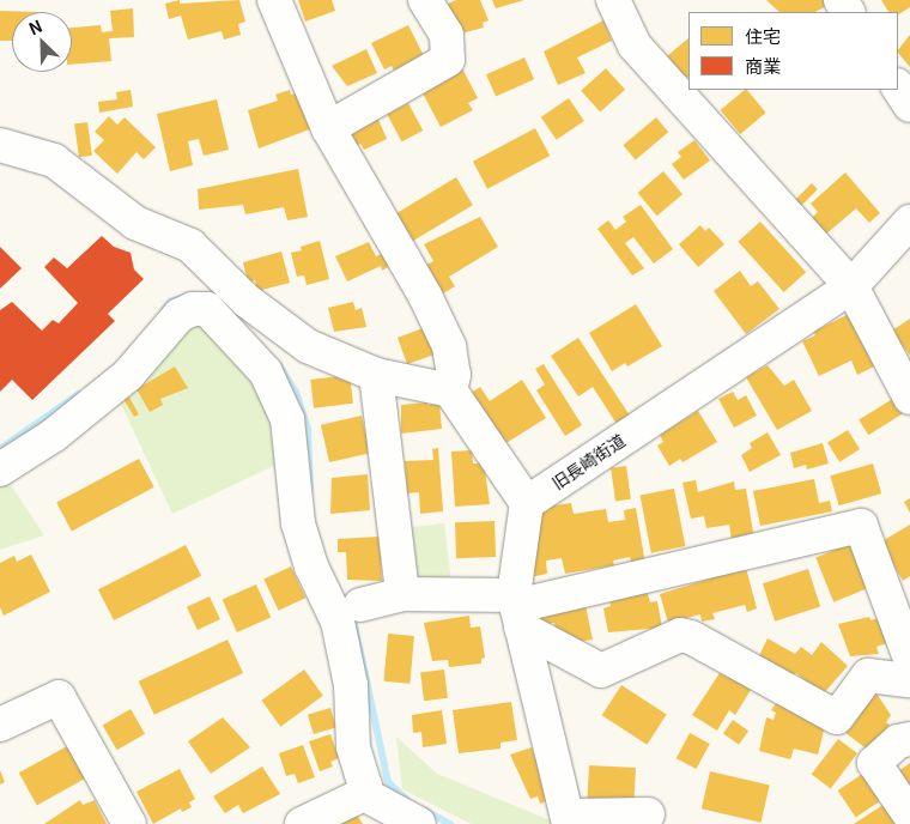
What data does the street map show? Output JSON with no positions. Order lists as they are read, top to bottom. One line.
{"streets":{"street":["旧長崎街道"]},"legend":["住宅","商業"],"north":"top left"}
